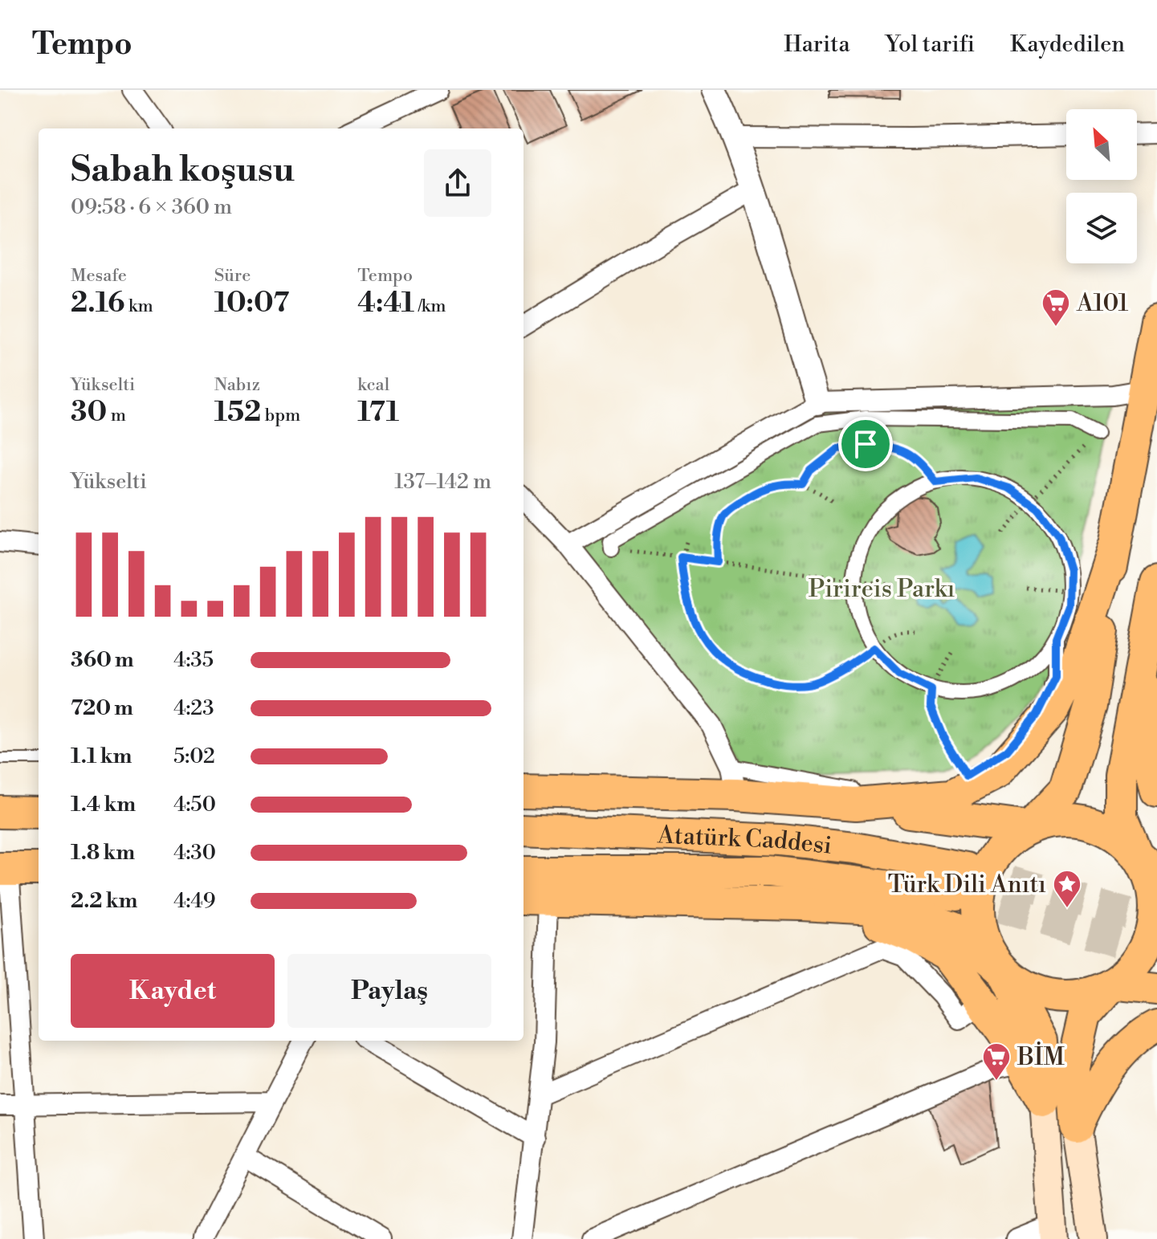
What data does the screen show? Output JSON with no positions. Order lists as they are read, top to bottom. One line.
{"streets":{"main road":["Atatürk Caddesi"]},"parks":["Pirireis Parkı"],"places":{"supermarket":["A101","BİM"],"place":["Türk Dili Anıtı"]},"north":"top left","page":{"header":"Tempo","nav":["Harita","Yol tarifi","Kaydedilen"],"heading":["Sabah koşusu","09:58 · 6 × 360 m"],"stats":[["Mesafe","2.16 km"],["Süre","10:07"],["Tempo","4:41 /km"],["Yükselti","30 m"],["Nabız","152 bpm"],["kcal","171"]],"chart":["Yükselti","137–142 m"],"list":[{"name":"360 m","note":"4:35"},{"name":"720 m","note":"4:23"},{"name":"1.1 km","note":"5:02"},{"name":"1.4 km","note":"4:50"},{"name":"1.8 km","note":"4:30"},{"name":"2.2 km","note":"4:49"}],"buttons":["Kaydet","Paylaş"]}}
